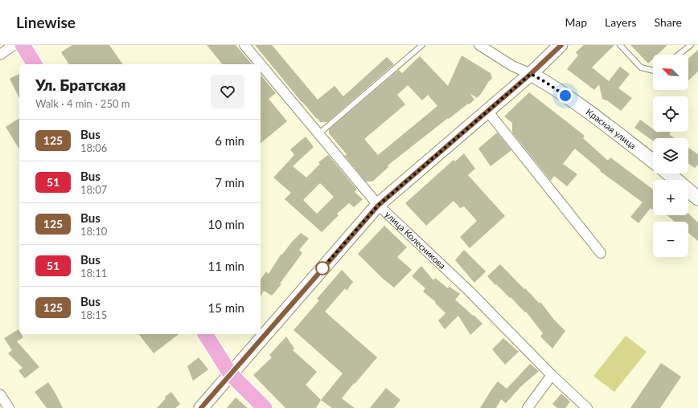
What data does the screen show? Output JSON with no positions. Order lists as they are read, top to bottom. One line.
{"streets":{"main road":["Красная улица"],"street":["улица Колесникова"]},"lines":["bus line 125"],"north":"top left","page":{"header":"Linewise","nav":["Map","Layers","Share"],"map_buttons":["+","−"],"heading":["Ул. Братская","Walk · 4 min · 250 m"],"list":[{"mark":"125","name":"Bus","note":"18:06","value":"6 min"},{"mark":"51","name":"Bus","note":"18:07","value":"7 min"},{"mark":"125","name":"Bus","note":"18:10","value":"10 min"},{"mark":"51","name":"Bus","note":"18:11","value":"11 min"},{"mark":"125","name":"Bus","note":"18:15","value":"15 min"}]}}
